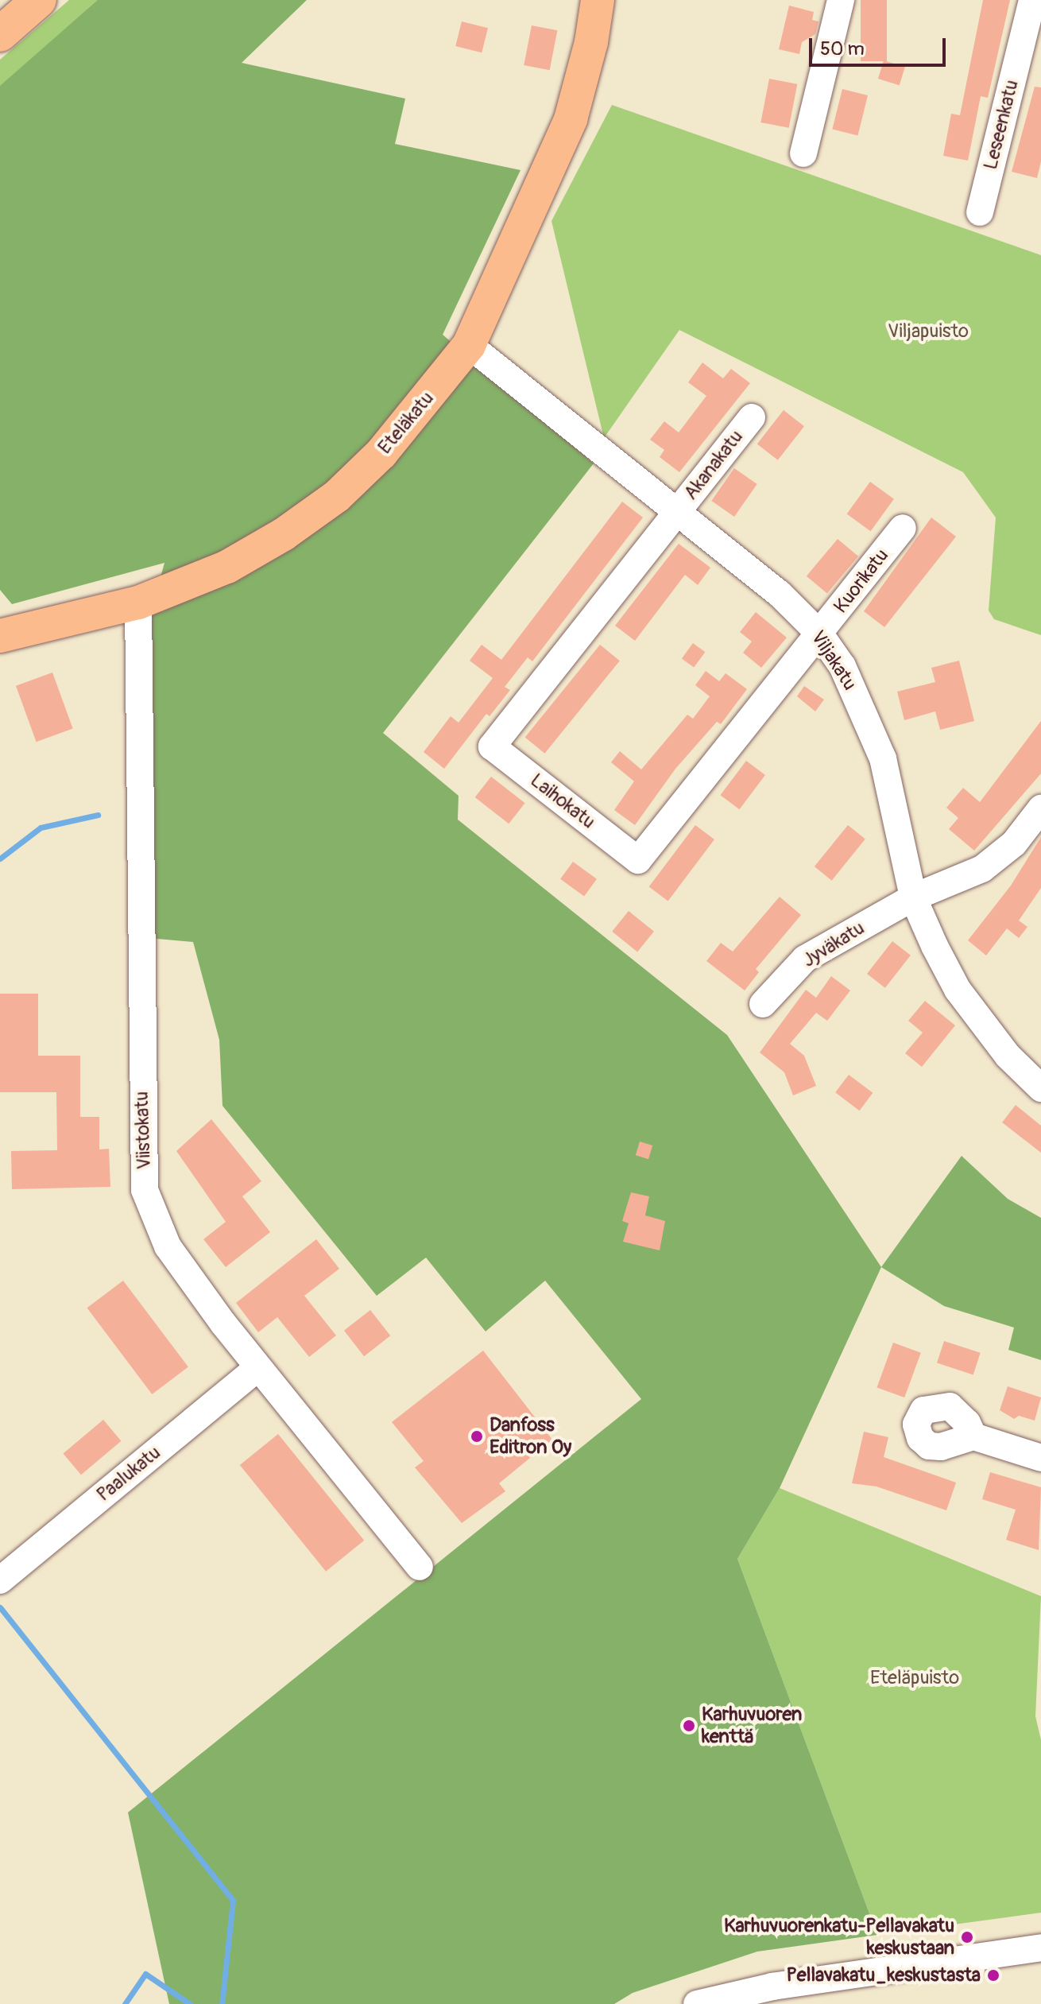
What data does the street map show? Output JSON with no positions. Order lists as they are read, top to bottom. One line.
{"streets":{"main road":["Eteläkatu"],"street":["Leseenkatu","Akanakatu","Kuorikatu","Viljakatu","Laihokatu","Jyväkatu","Viistokatu","Paalukatu"]},"crossings":[["Eteläkatu","Viljakatu"],["Eteläkatu","Viistokatu"],["Akanakatu","Viljakatu"],["Akanakatu","Laihokatu"],["Kuorikatu","Viljakatu"],["Kuorikatu","Laihokatu"],["Viljakatu","Laihokatu"],["Viljakatu","Jyväkatu"],["Viistokatu","Paalukatu"]],"parks":["Viljapuisto","Eteläpuisto"],"places":["Danfoss Editron Oy","Karhuvuoren kenttä","Karhuvuorenkatu-Pellavakatu keskustaan","Pellavakatu_keskustasta"],"scale_bar":"50 m"}
